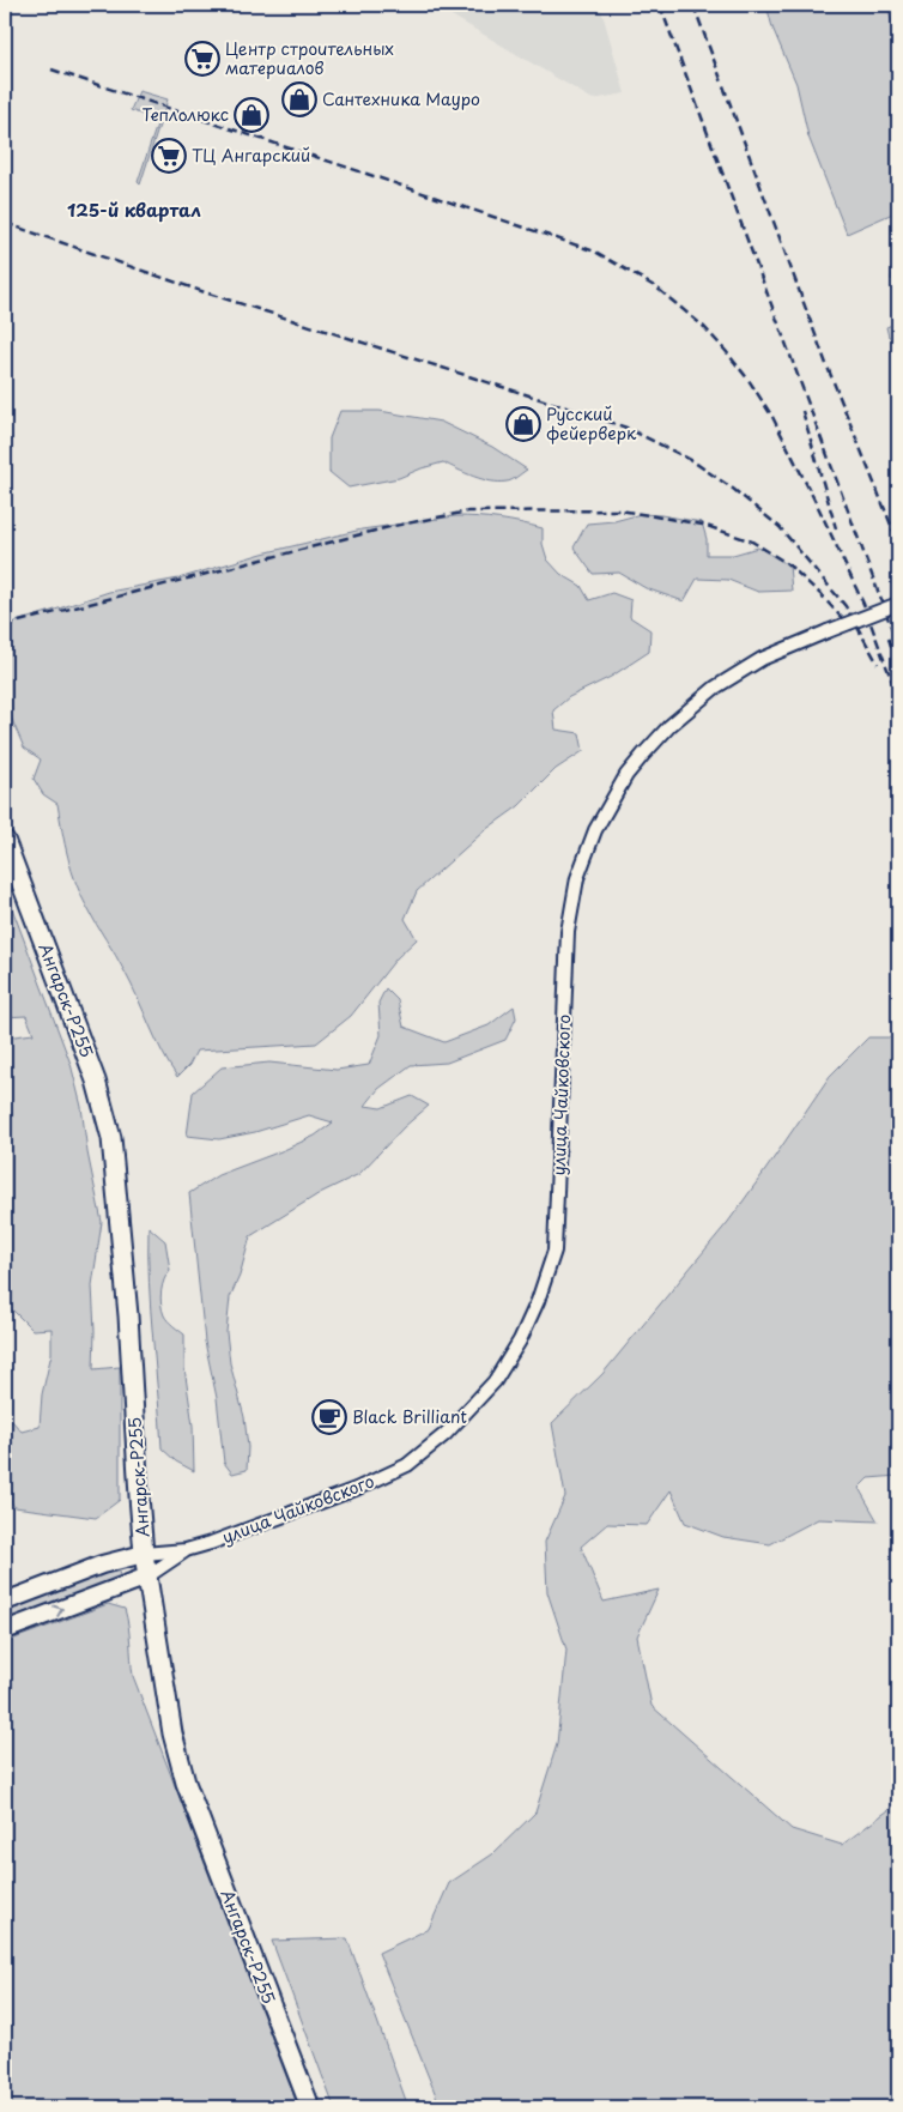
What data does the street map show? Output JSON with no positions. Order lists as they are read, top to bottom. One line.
{"streets":{"main road":["Ангарск-Р255","улица Чайковского"]},"crossings":[["Ангарск-Р255","улица Чайковского"]],"districts":["125-й квартал"],"places":{"supermarket":["Центр строительных материалов","ТЦ Ангарский"],"shop":["Сантехника Мауро","Теплолюкс","Русский фейерверк"],"cafe":["Black Brilliant"]}}
